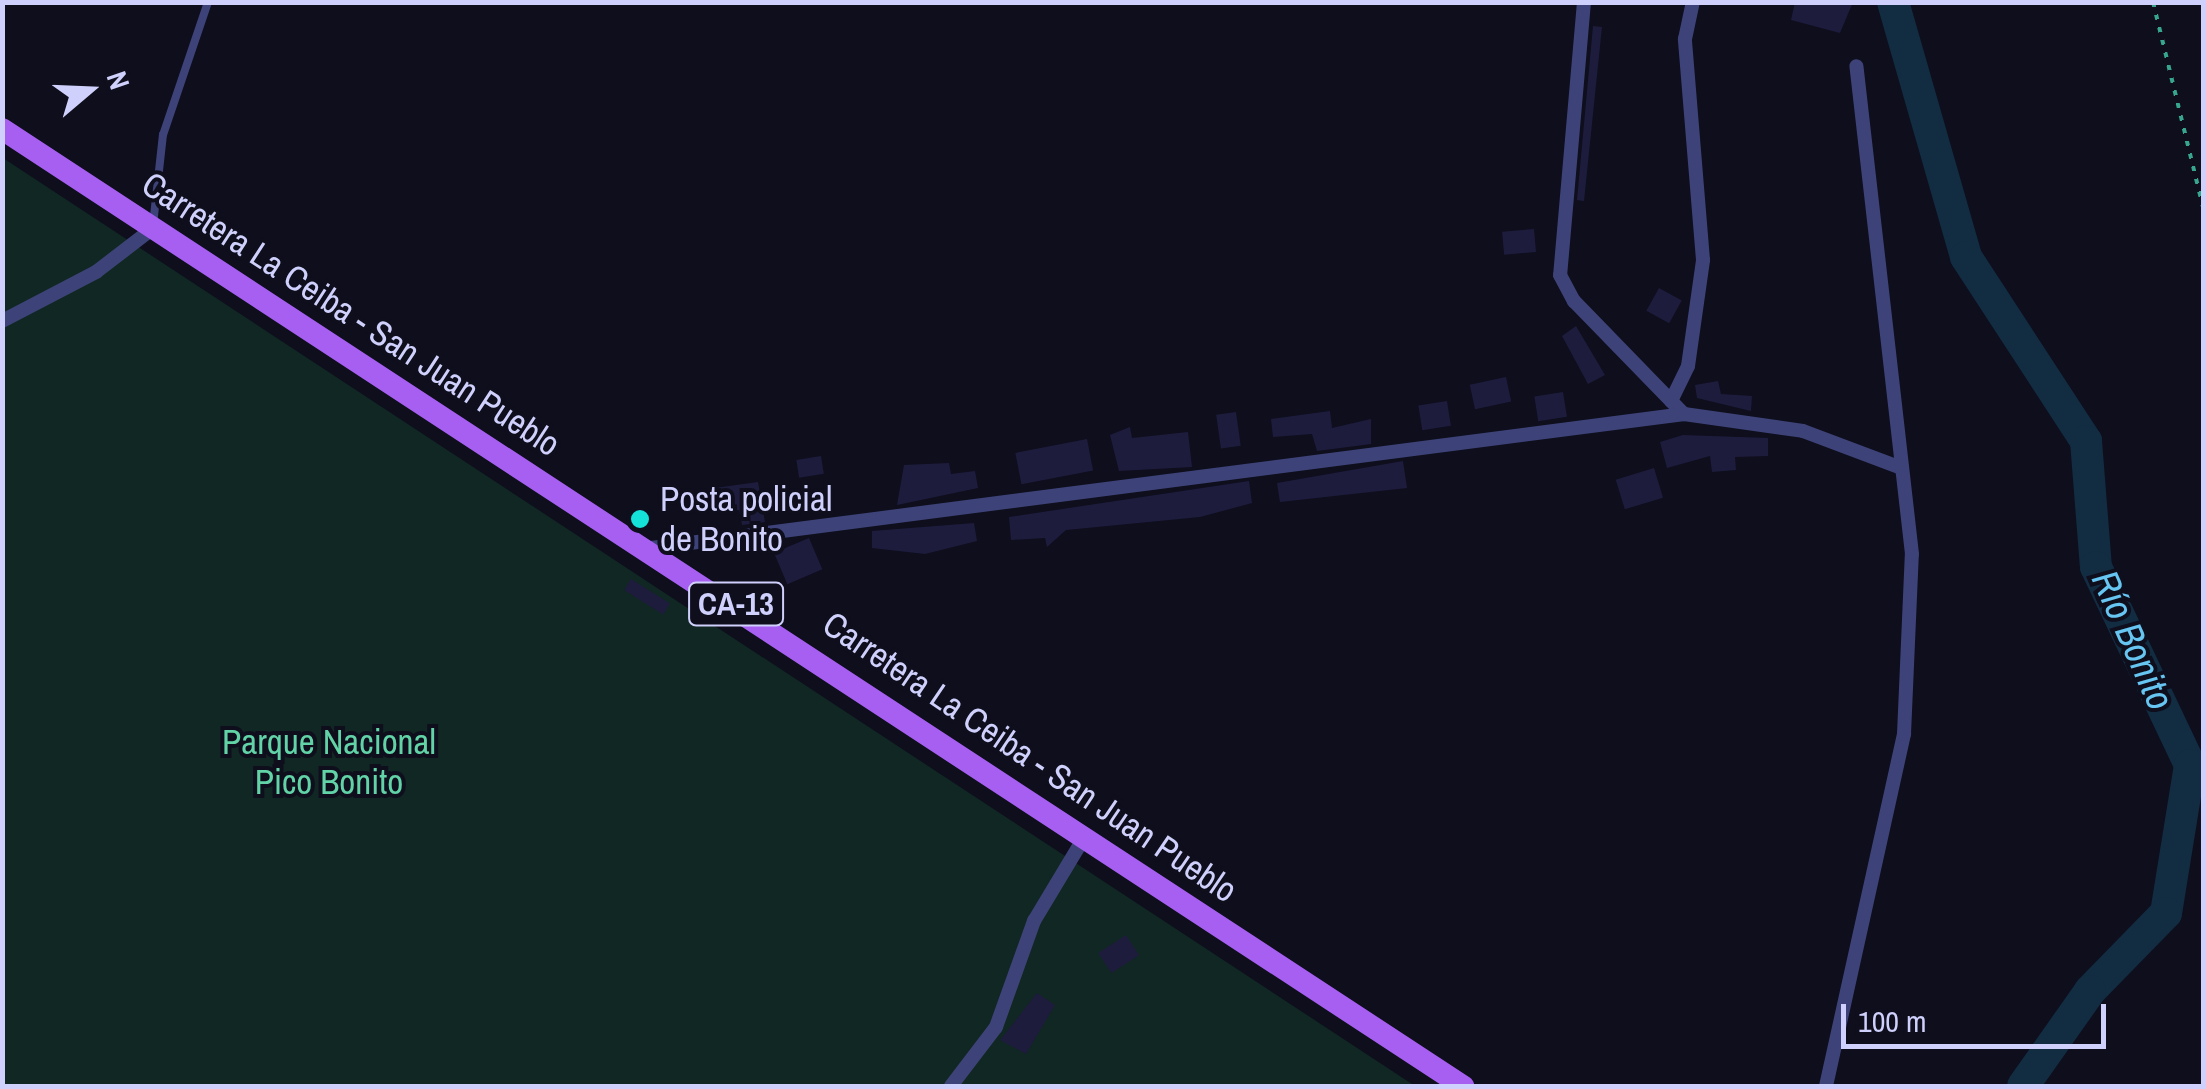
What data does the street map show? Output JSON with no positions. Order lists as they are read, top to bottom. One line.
{"streets":{"main road":["Carretera La Ceiba - San Juan Pueblo","CA-13"]},"water":["Río Bonito"],"parks":["Parque Nacional Pico Bonito"],"places":["Posta policial de Bonito"],"scale_bar":"100 m","north":"right"}
